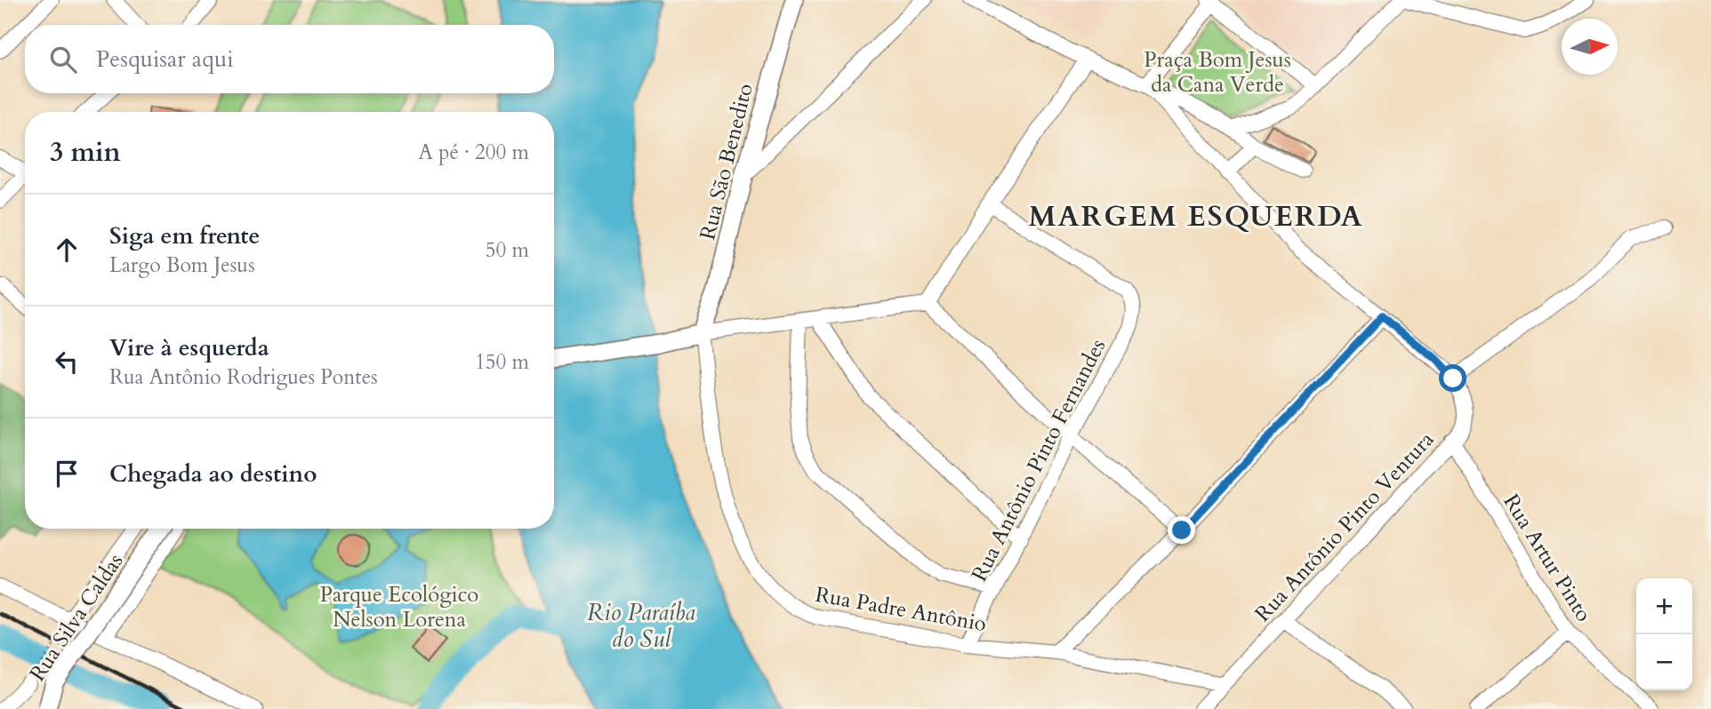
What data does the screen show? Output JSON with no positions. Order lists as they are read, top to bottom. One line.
{"streets":{"main road":["Rua São Benedito","Rua Silva Caldas"],"street":["Rua Antônio Pinto Fernandes","Rua Antônio Pinto Ventura","Rua Artur Pinto","Rua Padre Antônio"]},"crossings":[["Rua São Benedito","Rua Padre Antônio"],["Rua Antônio Pinto Fernandes","Rua Padre Antônio"],["Rua Antônio Pinto Ventura","Rua Artur Pinto"],["Rua Antônio Pinto Ventura","Rua Padre Antônio"]],"districts":["MARGEM ESQUERDA"],"water":["Rio Paraíba do Sul"],"parks":["Praça Bom Jesus da Cana Verde","Parque Ecológico Nelson Lorena"],"north":"right","page":{"search":"Pesquisar aqui","heading":["3 min","A pé · 200 m"],"list":[["Siga em frente","Largo Bom Jesus","50 m"],["Vire à esquerda","Rua Antônio Rodrigues Pontes","150 m"],"Chegada ao destino"],"map_buttons":["+","−"]}}
